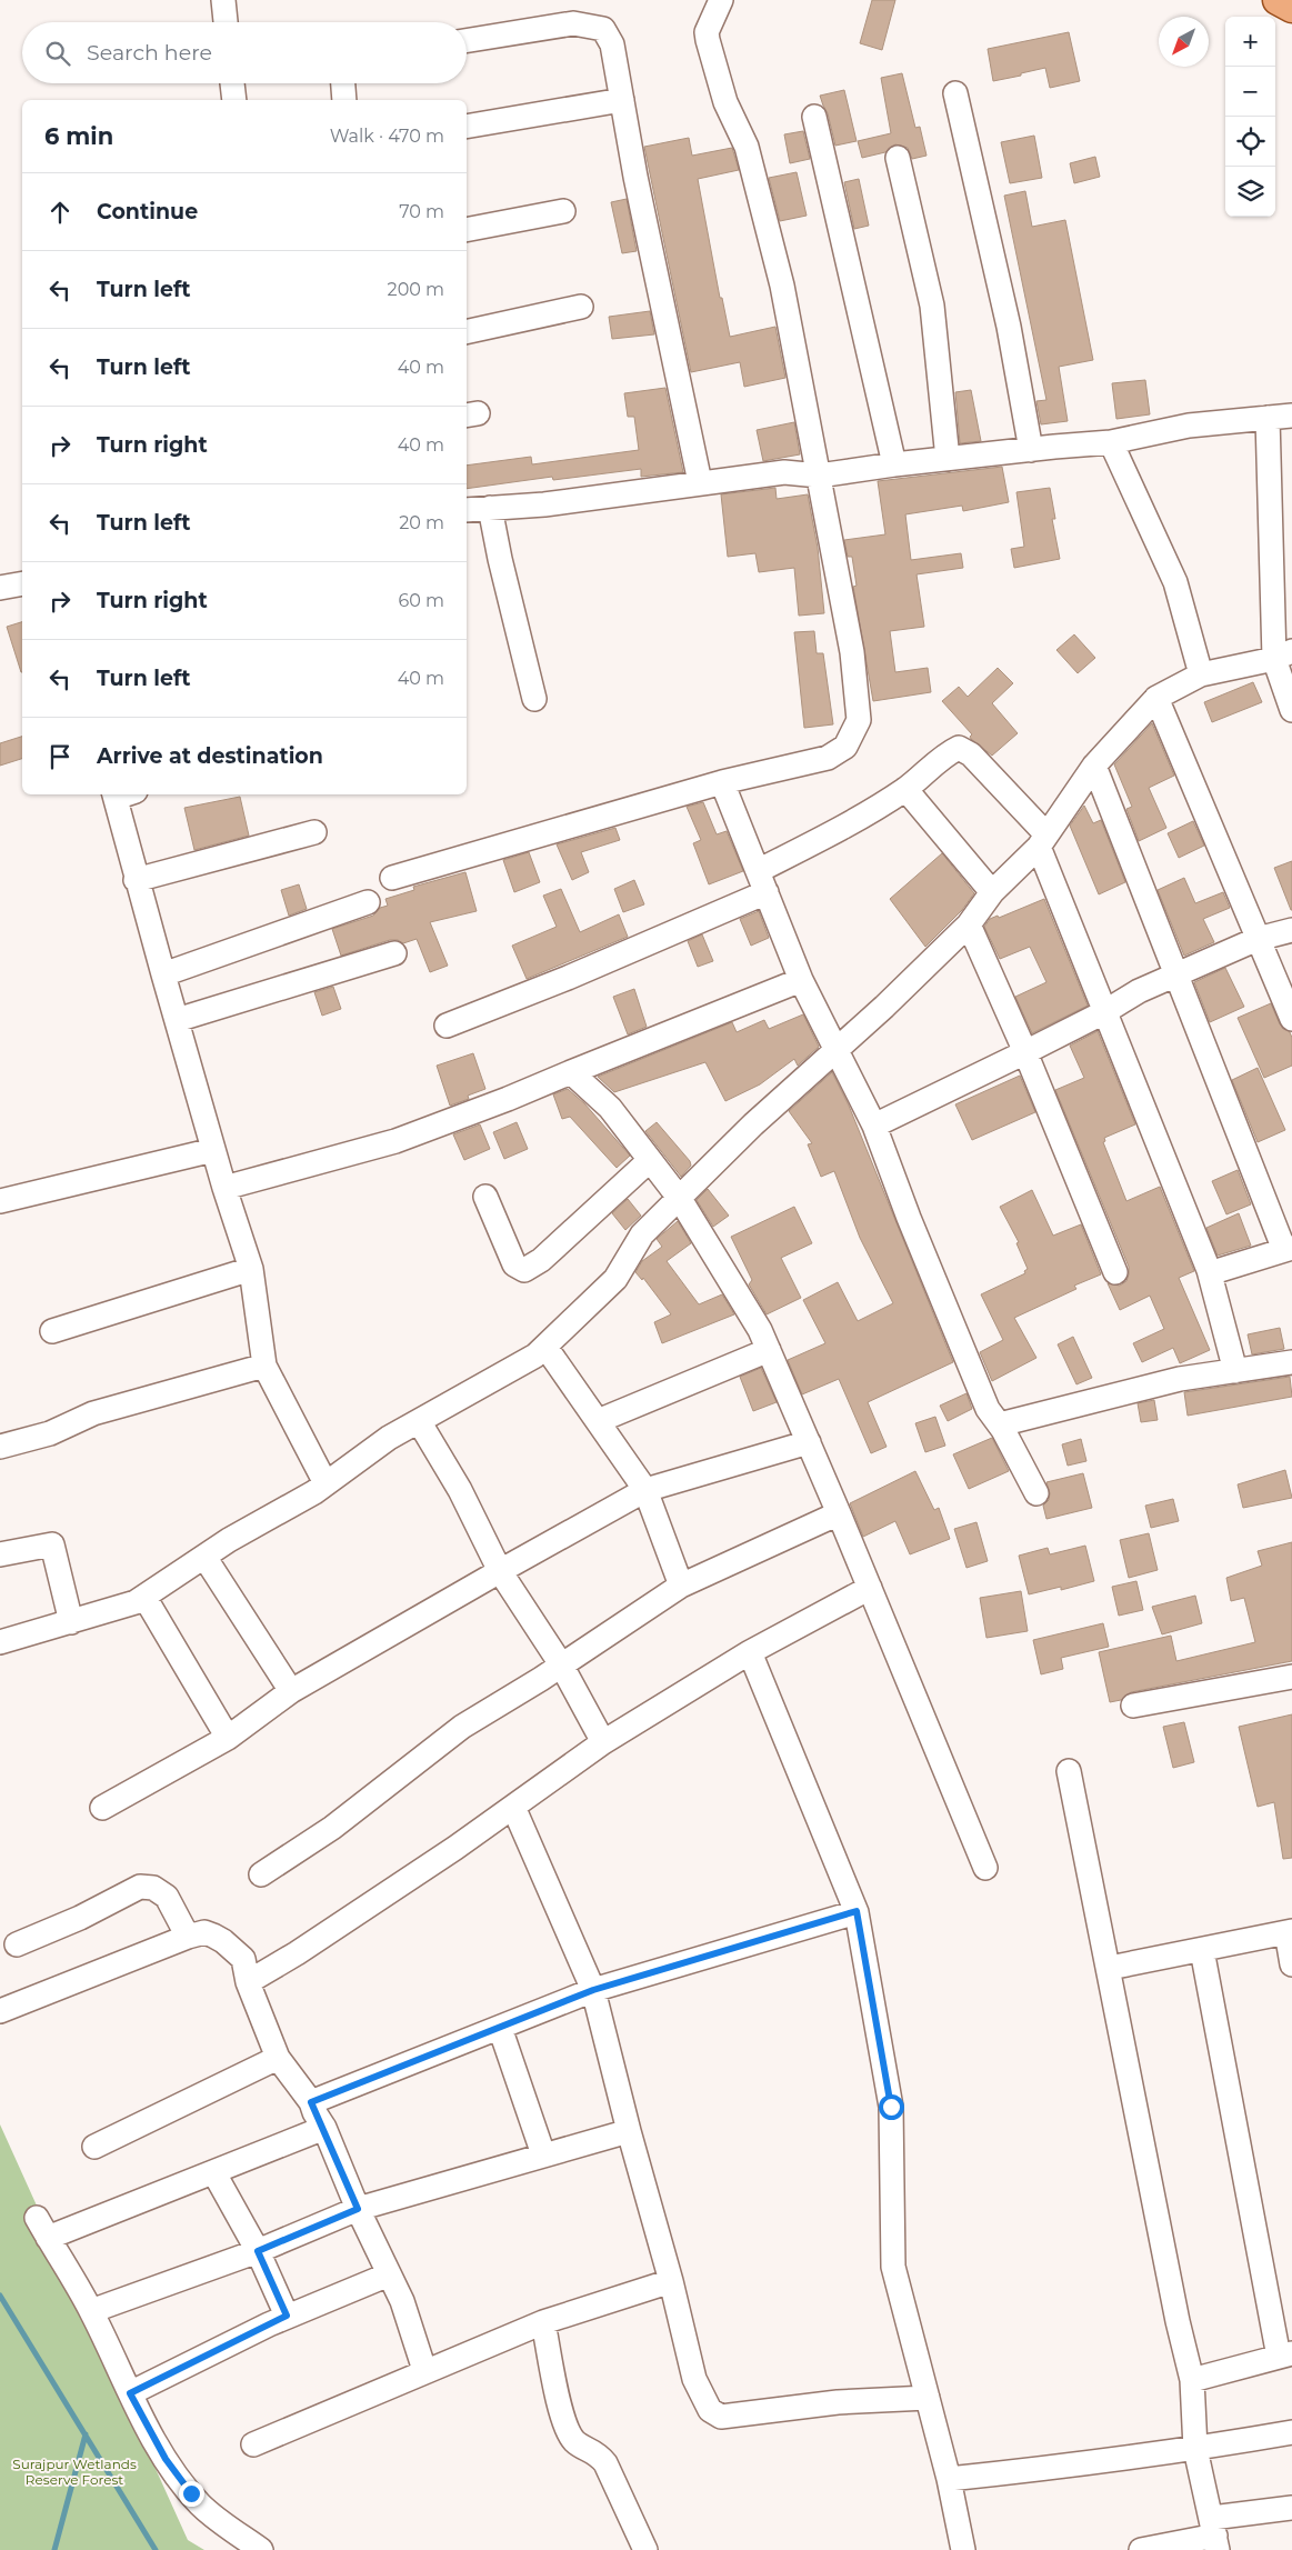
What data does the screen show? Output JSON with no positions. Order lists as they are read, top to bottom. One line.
{"parks":["Surajpur Wetlands Reserve Forest"],"north":"bottom left","page":{"map_buttons":["+","−"],"search":"Search here","heading":["6 min","Walk · 470 m"],"list":[["Continue","70 m"],["Turn left","200 m"],["Turn left","40 m"],["Turn right","40 m"],["Turn left","20 m"],["Turn right","60 m"],["Turn left","40 m"],"Arrive at destination"]}}
